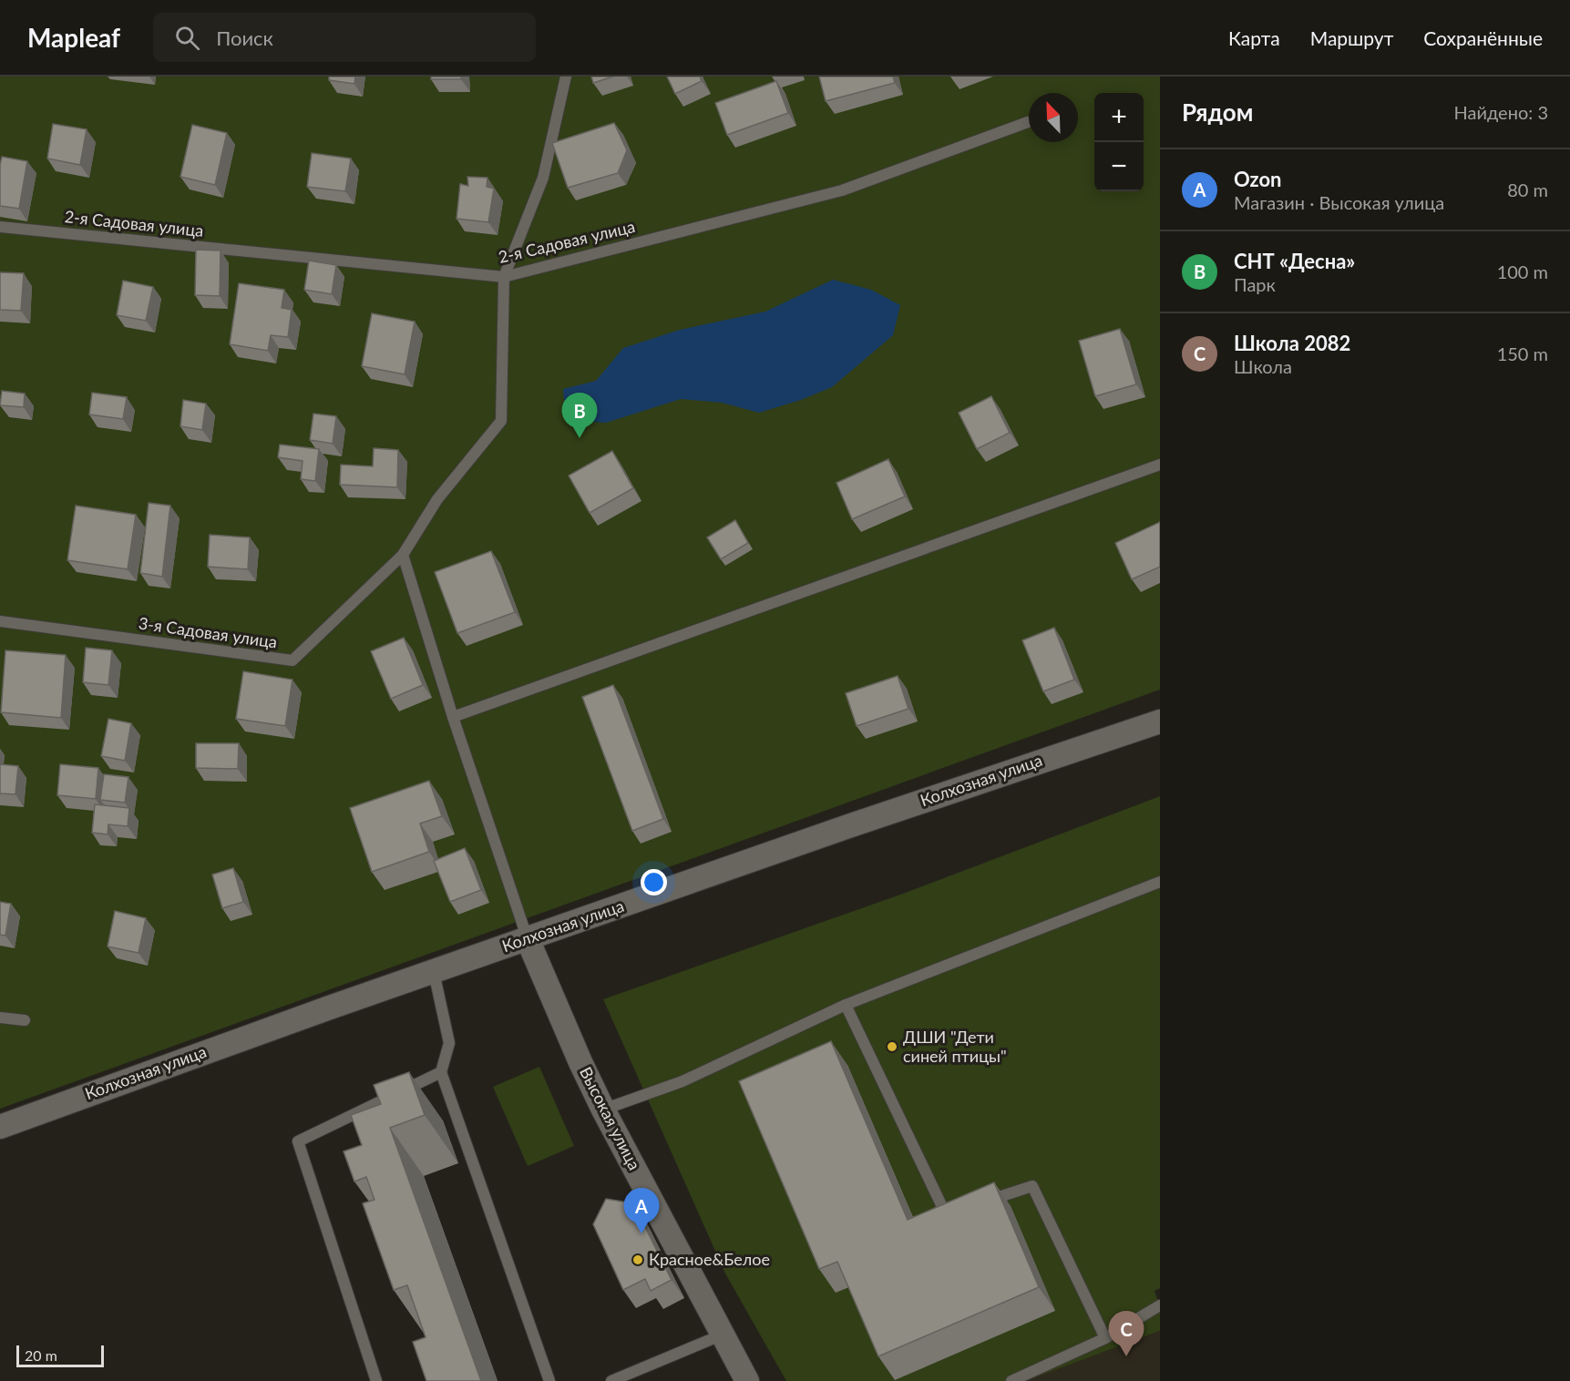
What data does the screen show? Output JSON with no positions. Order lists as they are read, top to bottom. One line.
{"streets":{"street":["Колхозная улица","Высокая улица"],"lane":["2-я Садовая улица","3-я Садовая улица"]},"crossings":[["Колхозная улица","Высокая улица"]],"places":["ДШИ \"Дети синей птицы\"","Красное&Белое"],"scale_bar":"20 m","north":"top left","page":{"header":"Mapleaf","search":"Поиск","nav":["Карта","Маршрут","Сохранённые"],"heading":["Рядом","Найдено: 3"],"map_buttons":["+","−"],"list":[{"mark":"A","name":"Ozon","note":"Магазин · Высокая улица","value":"80 m"},{"mark":"B","name":"СНТ «Десна»","note":"Парк","value":"100 m"},{"mark":"C","name":"Школа 2082","note":"Школа","value":"150 m"}],"pins":["B","A","C"],"scale":"20 m"}}
